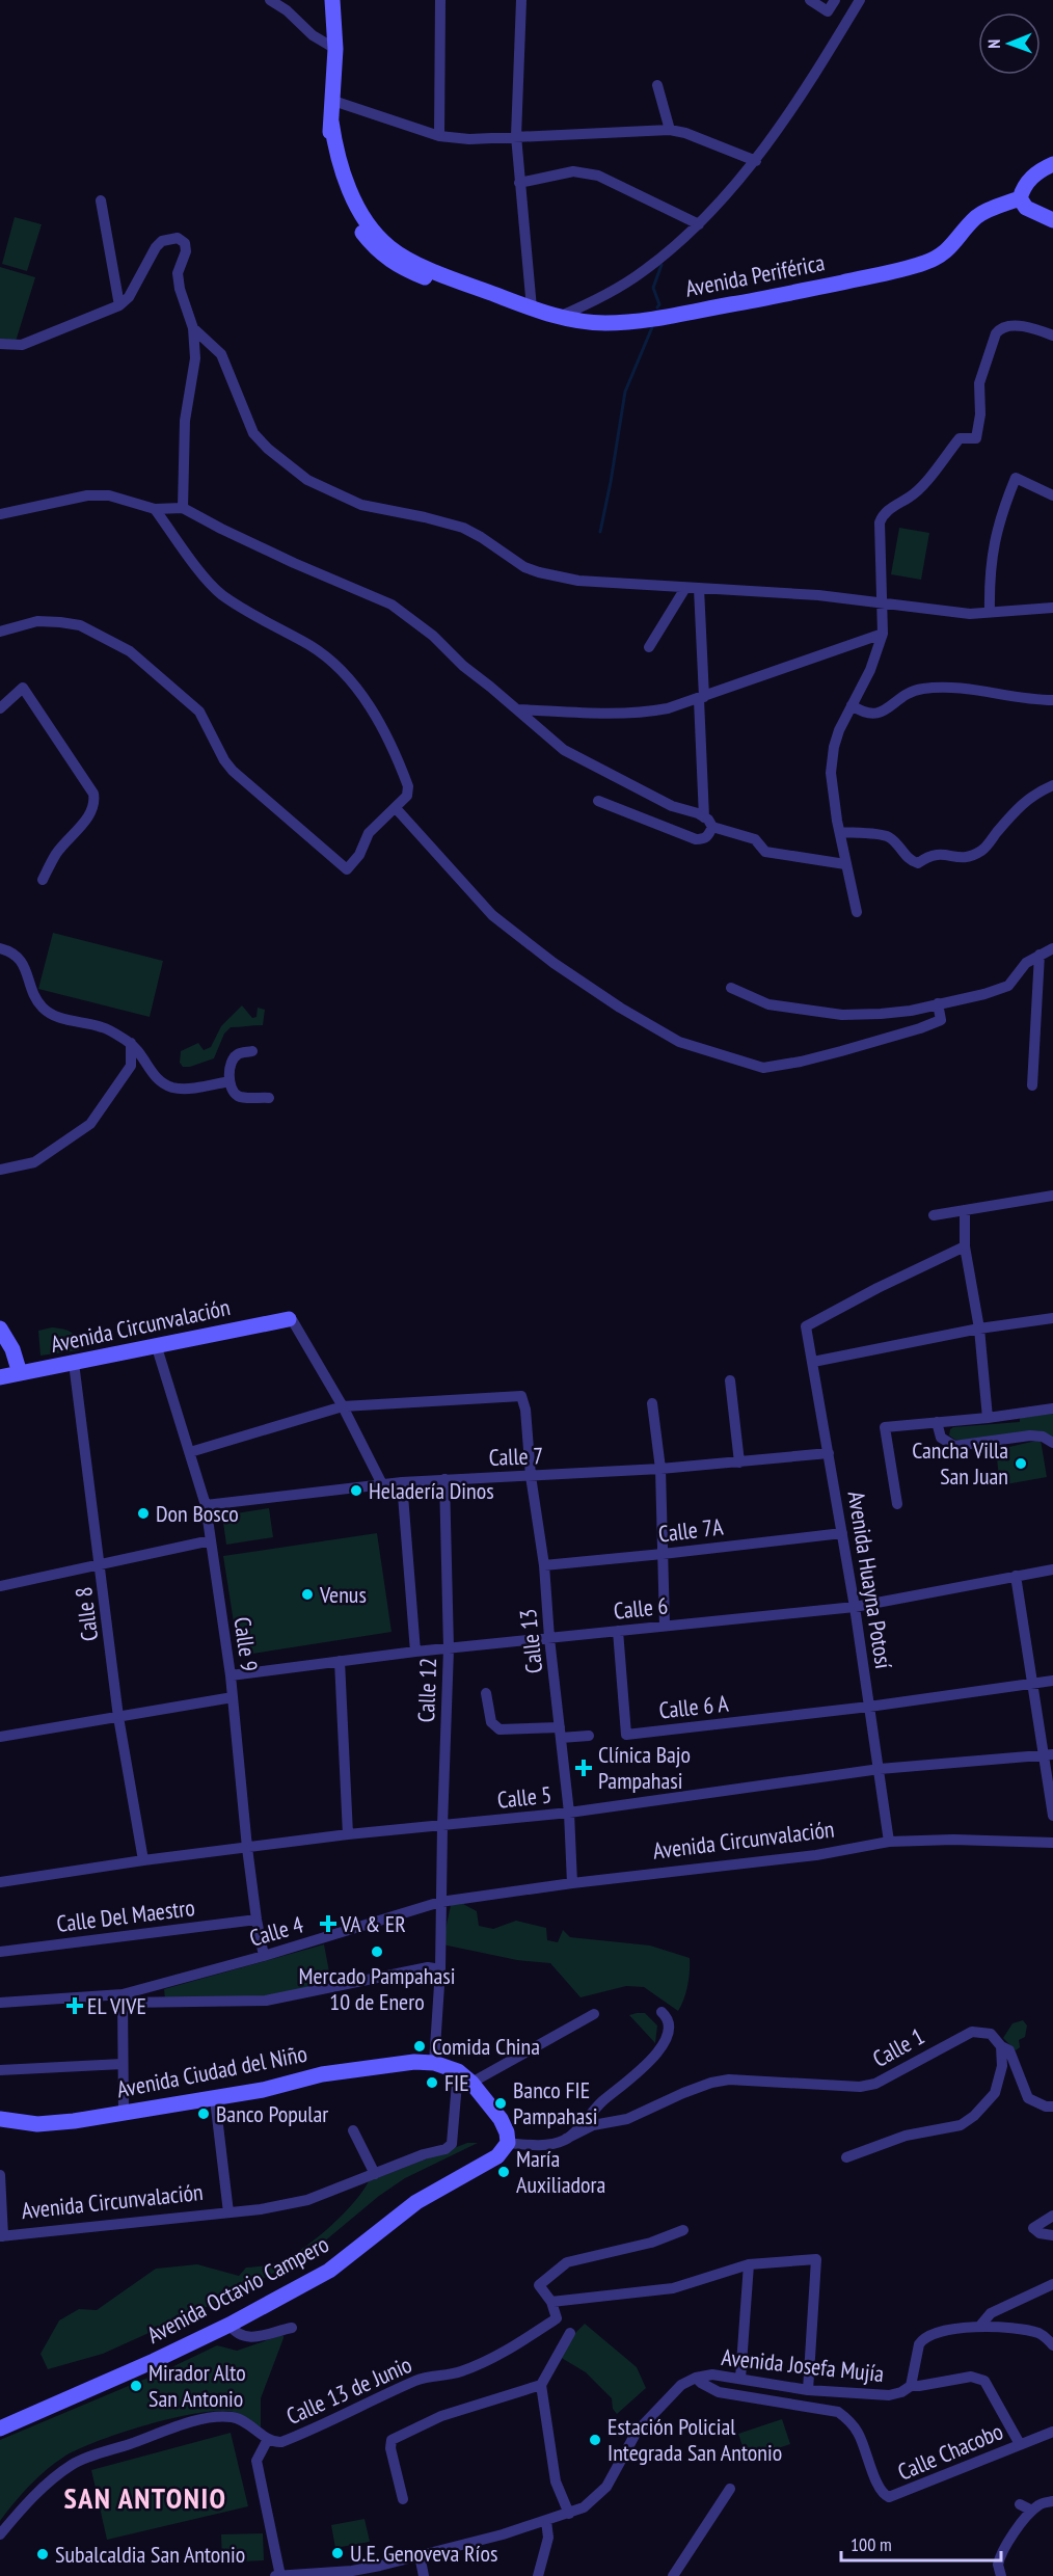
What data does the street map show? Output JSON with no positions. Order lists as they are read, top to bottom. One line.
{"streets":{"main road":["Avenida Periférica","Avenida Circunvalación","Avenida Ciudad del Niño","Avenida Octavio Campero"],"street":["Calle 7","Calle 7A","Avenida Huayna Potosí","Calle 6","Calle 8","Calle 13","Calle 9","Calle 12","Calle 6 A","Calle 5","Calle Del Maestro","Calle 4","Calle 1","Avenida Josefa Mujía","Calle 13 de Junio","Calle Chacobo"]},"crossings":[["Avenida Circunvalación","Avenida Huayna Potosí"],["Avenida Circunvalación","Calle 8"],["Avenida Circunvalación","Calle 13"],["Avenida Circunvalación","Calle 9"],["Avenida Circunvalación","Calle 12"],["Avenida Circunvalación","Calle 4"],["Calle 7","Avenida Huayna Potosí"],["Calle 7","Calle 13"],["Calle 7","Calle 9"],["Calle 7","Calle 12"],["Calle 7A","Avenida Huayna Potosí"],["Calle 7A","Calle 13"],["Avenida Huayna Potosí","Calle 6"],["Avenida Huayna Potosí","Calle 6 A"],["Avenida Huayna Potosí","Calle 5"],["Calle 6","Calle 13"],["Calle 6","Calle 9"],["Calle 6","Calle 12"],["Calle 6","Calle 6 A"],["Calle 8","Calle 5"],["Calle 13","Calle 5"],["Calle 9","Calle 5"],["Calle 9","Calle Del Maestro"],["Calle 9","Calle 4"],["Calle 12","Calle 5"],["Calle 12","Calle 4"],["Calle 12","Avenida Ciudad del Niño"],["Calle 1","Avenida Octavio Campero"],["Avenida Josefa Mujía","Calle Chacobo"]],"districts":["SAN ANTONIO"],"places":{"other":["Cancha Villa San Juan","Heladería Dinos","Don Bosco","Venus","Mercado Pampahasi 10 de Enero","Comida China","FIE","Banco FIE Pampahasi","Banco Popular","María Auxiliadora","Mirador Alto San Antonio","Estación Policial Integrada San Antonio","U.E. Genoveva Ríos","Subalcaldia San Antonio"],"health":["Clínica Bajo Pampahasi","VA & ER","EL VIVE"]},"scale_bar":"100 m","north":"left"}
